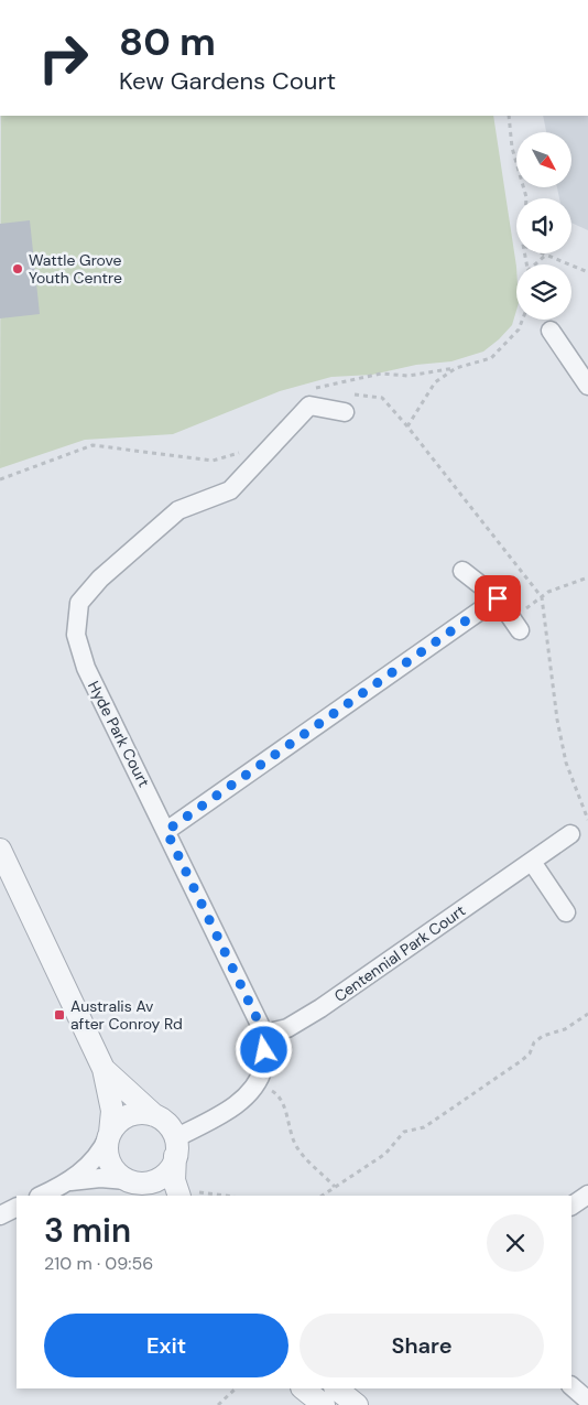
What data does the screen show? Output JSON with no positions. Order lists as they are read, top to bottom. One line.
{"streets":{"street":["Hyde Park Court","Centennial Park Court"]},"crossings":[["Hyde Park Court","Centennial Park Court"]],"places":{"other":["Wattle Grove Youth Centre"],"transit":["Australis Av after Conroy Rd"]},"north":"bottom right","page":{"turn":["80 m","Kew Gardens Court"],"heading":["3 min","210 m · 09:56"],"buttons":["Exit","Share"]}}
